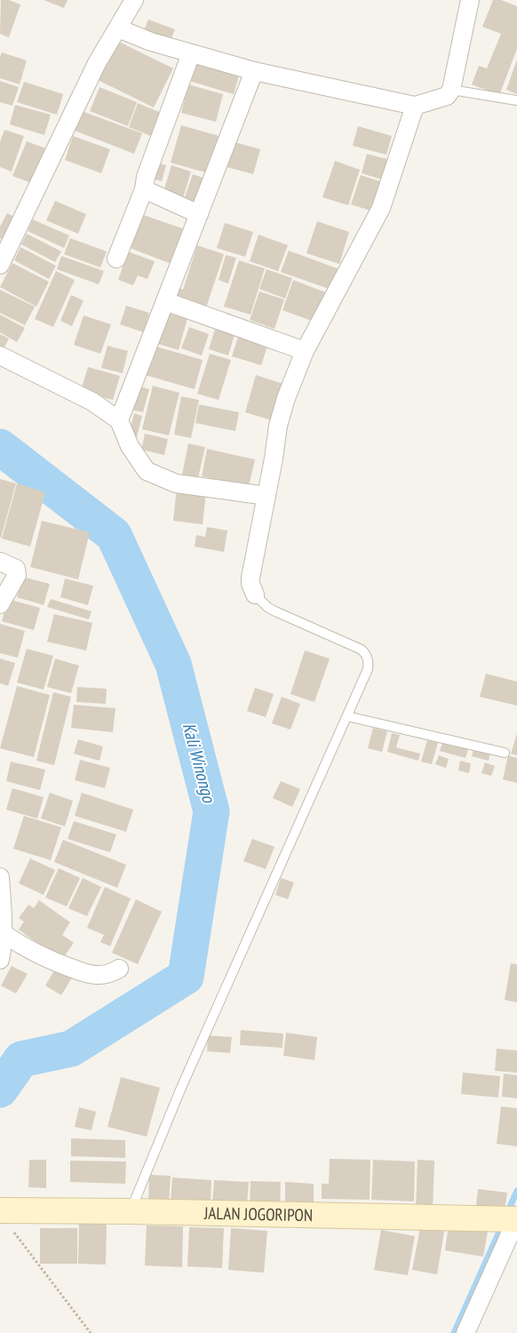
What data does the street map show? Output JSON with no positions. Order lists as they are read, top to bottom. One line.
{"streets":{"street":["JALAN JOGORIPON"]},"water":["Kali Winongo"]}
